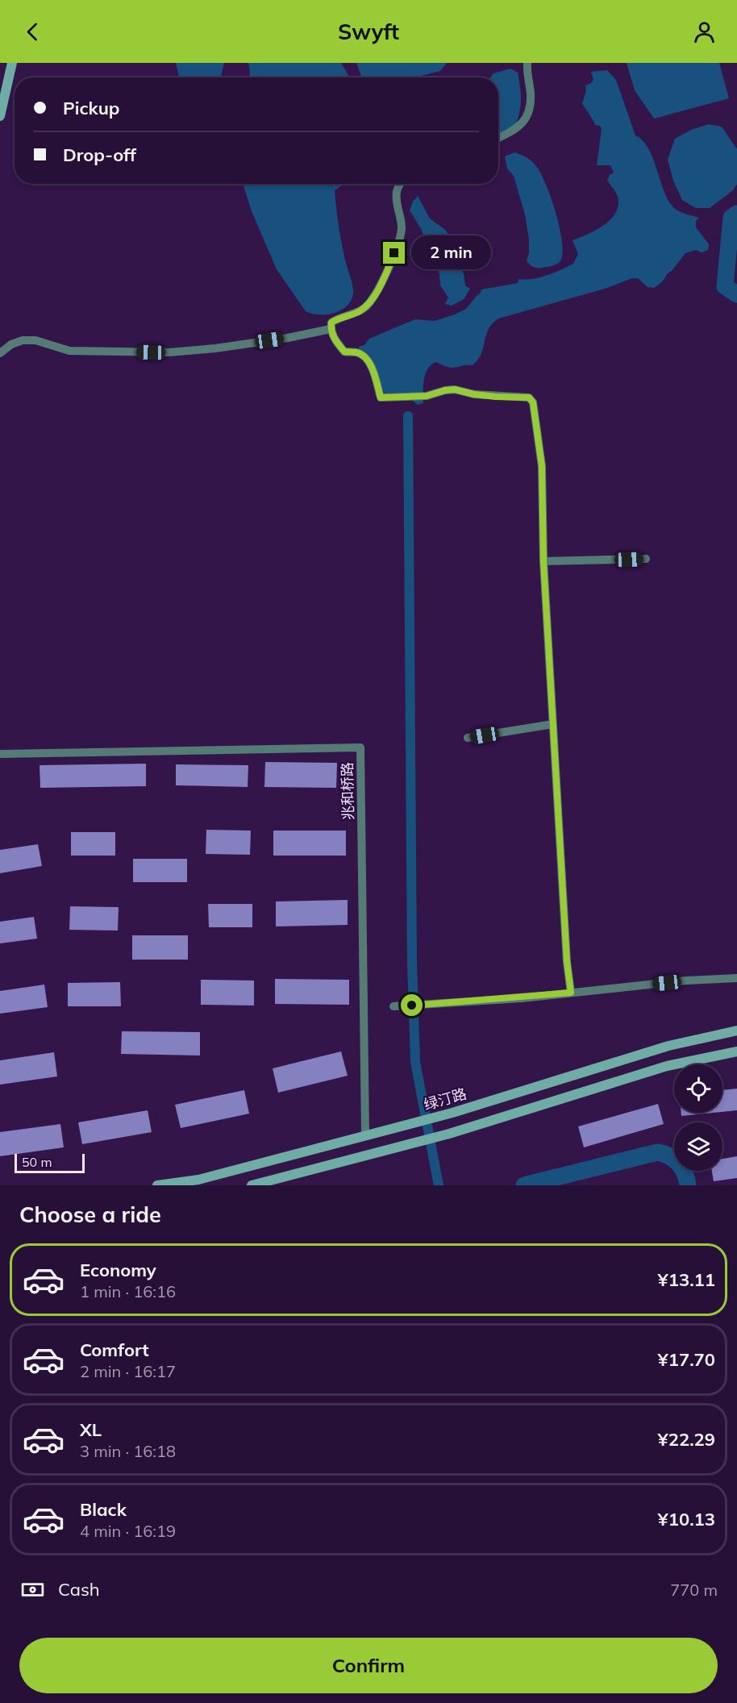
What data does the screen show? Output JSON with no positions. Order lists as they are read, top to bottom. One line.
{"streets":{"main road":["绿汀路"],"street":["兆和桥路"]},"crossings":[["兆和桥路","绿汀路"]],"scale_bar":"50 m","page":{"header":"Swyft","banner":["Pickup","Drop-off"],"bubble":"2 min","scale":"50 m","heading":"Choose a ride","list":[{"name":"Economy","note":"1 min · 16:16","value":"¥13.11"},{"name":"Comfort","note":"2 min · 16:17","value":"¥17.70"},{"name":"XL","note":"3 min · 16:18","value":"¥22.29"},{"name":"Black","note":"4 min · 16:19","value":"¥10.13"}],"pay":["Cash","770 m"],"buttons":"Confirm"}}
